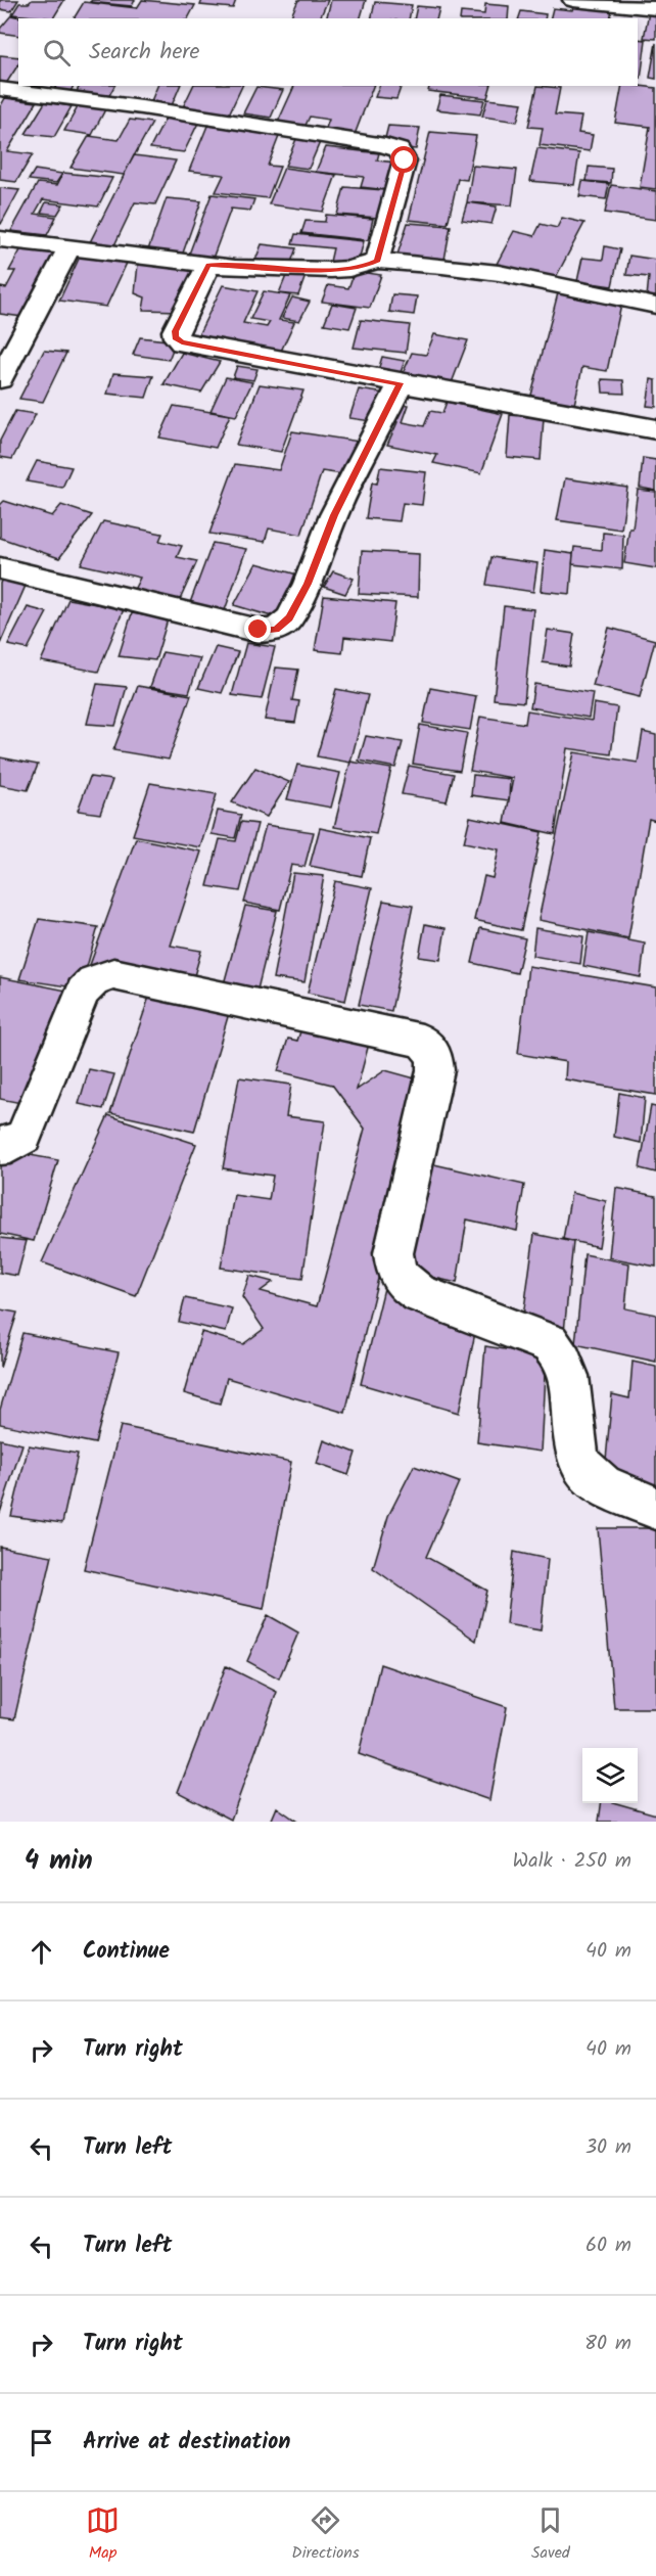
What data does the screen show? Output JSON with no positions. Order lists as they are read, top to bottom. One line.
{"page":{"search":"Search here","heading":["4 min","Walk · 250 m"],"list":[["Continue","40 m"],["Turn right","40 m"],["Turn left","30 m"],["Turn left","60 m"],["Turn right","80 m"],"Arrive at destination"],"nav":["Map","Directions","Saved"]}}
